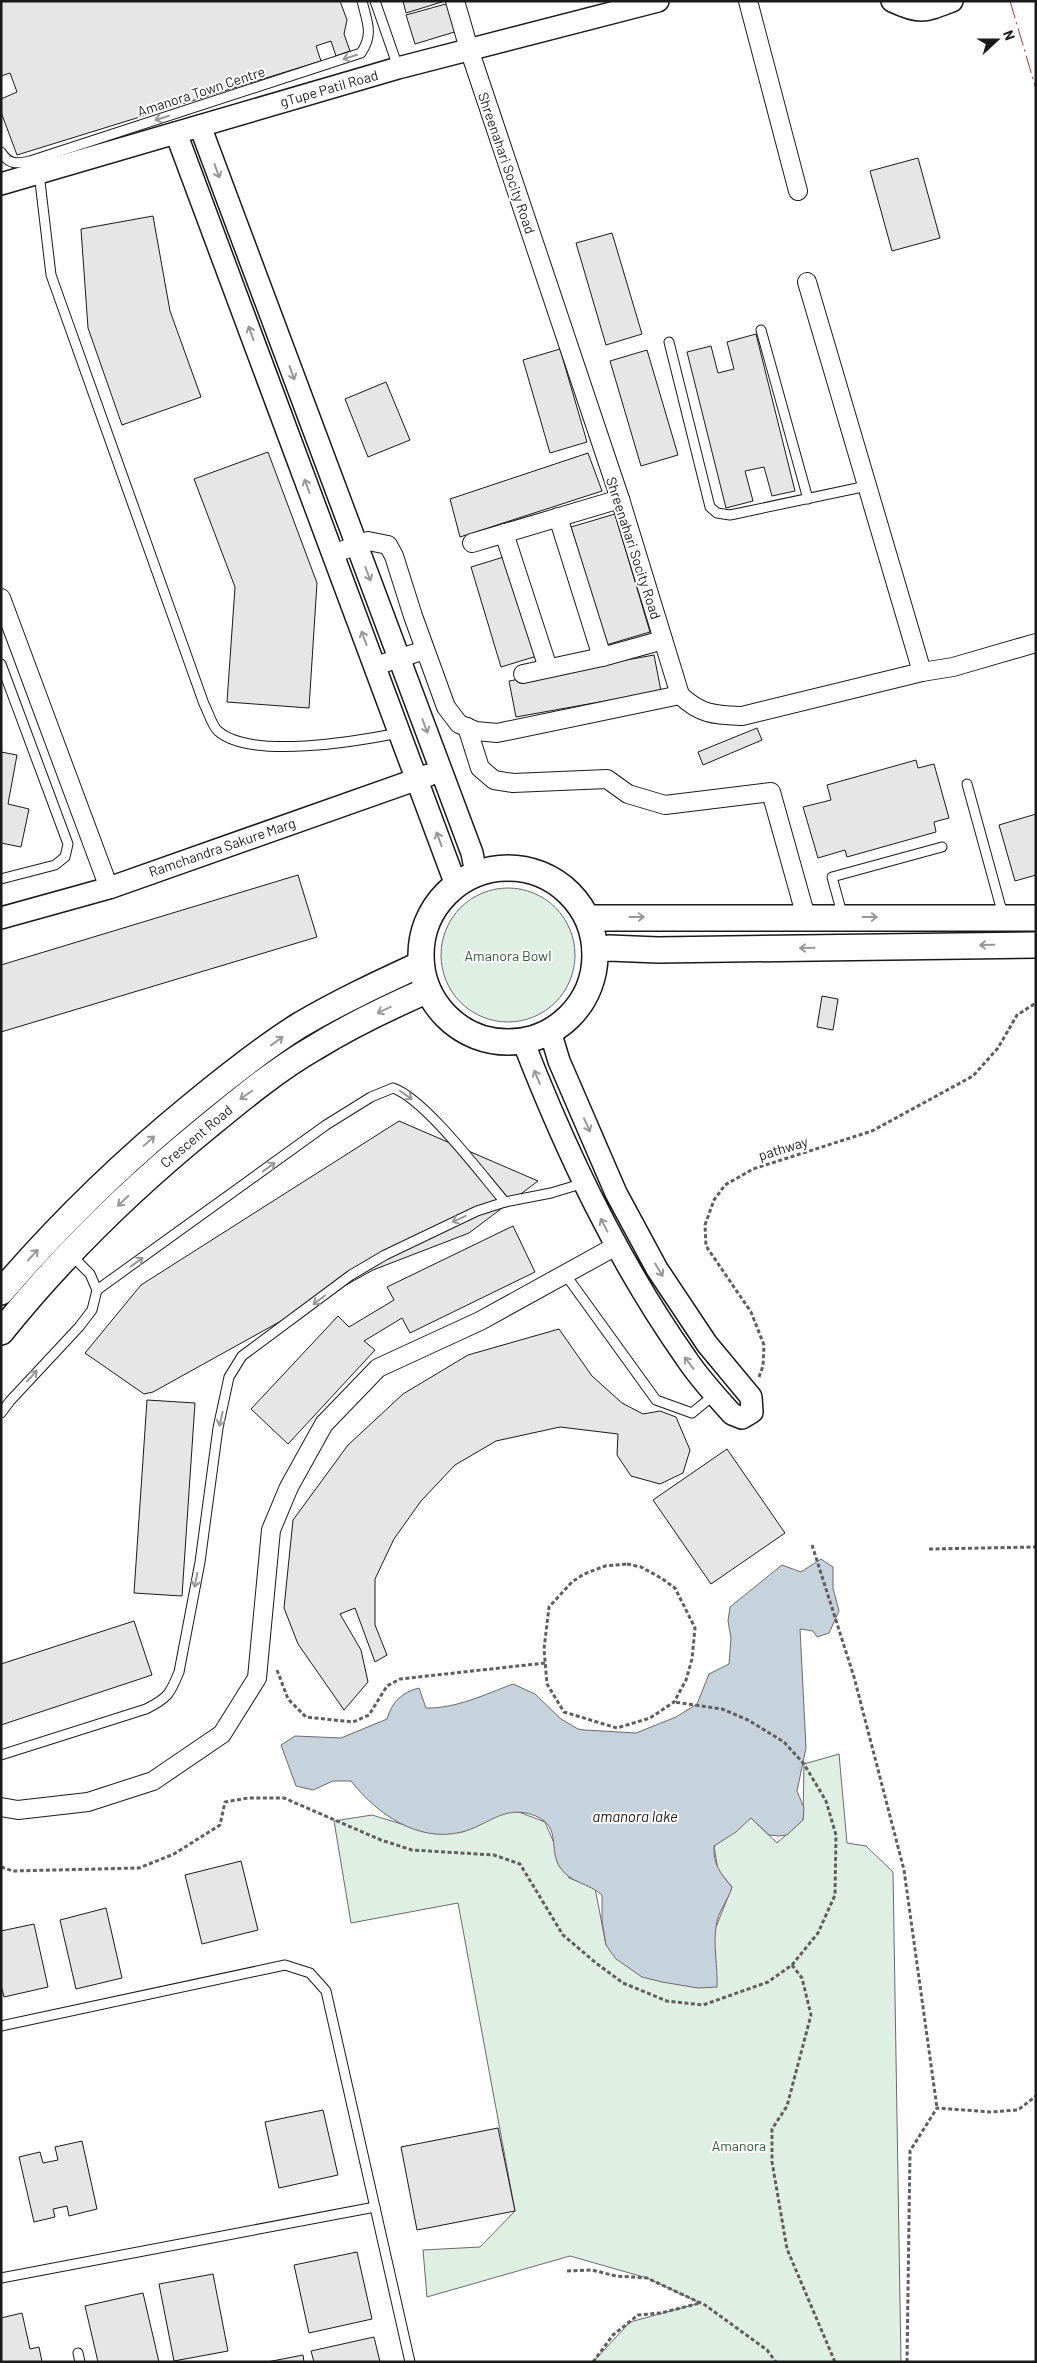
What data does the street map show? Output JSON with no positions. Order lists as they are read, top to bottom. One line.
{"streets":{"main road":["Crescent Road"],"street":["gTupe Patil Road","Shreenahari Socity Road","Ramchandra Sakure Marg"],"lane":["Amanora Town Centre"],"path":["pathway"]},"crossings":[["gTupe Patil Road","Shreenahari Socity Road"]],"one_way":["Amanora Town Centre"],"water":["amanora lake"],"parks":["Amanora Bowl","Amanora"],"north":"right"}
